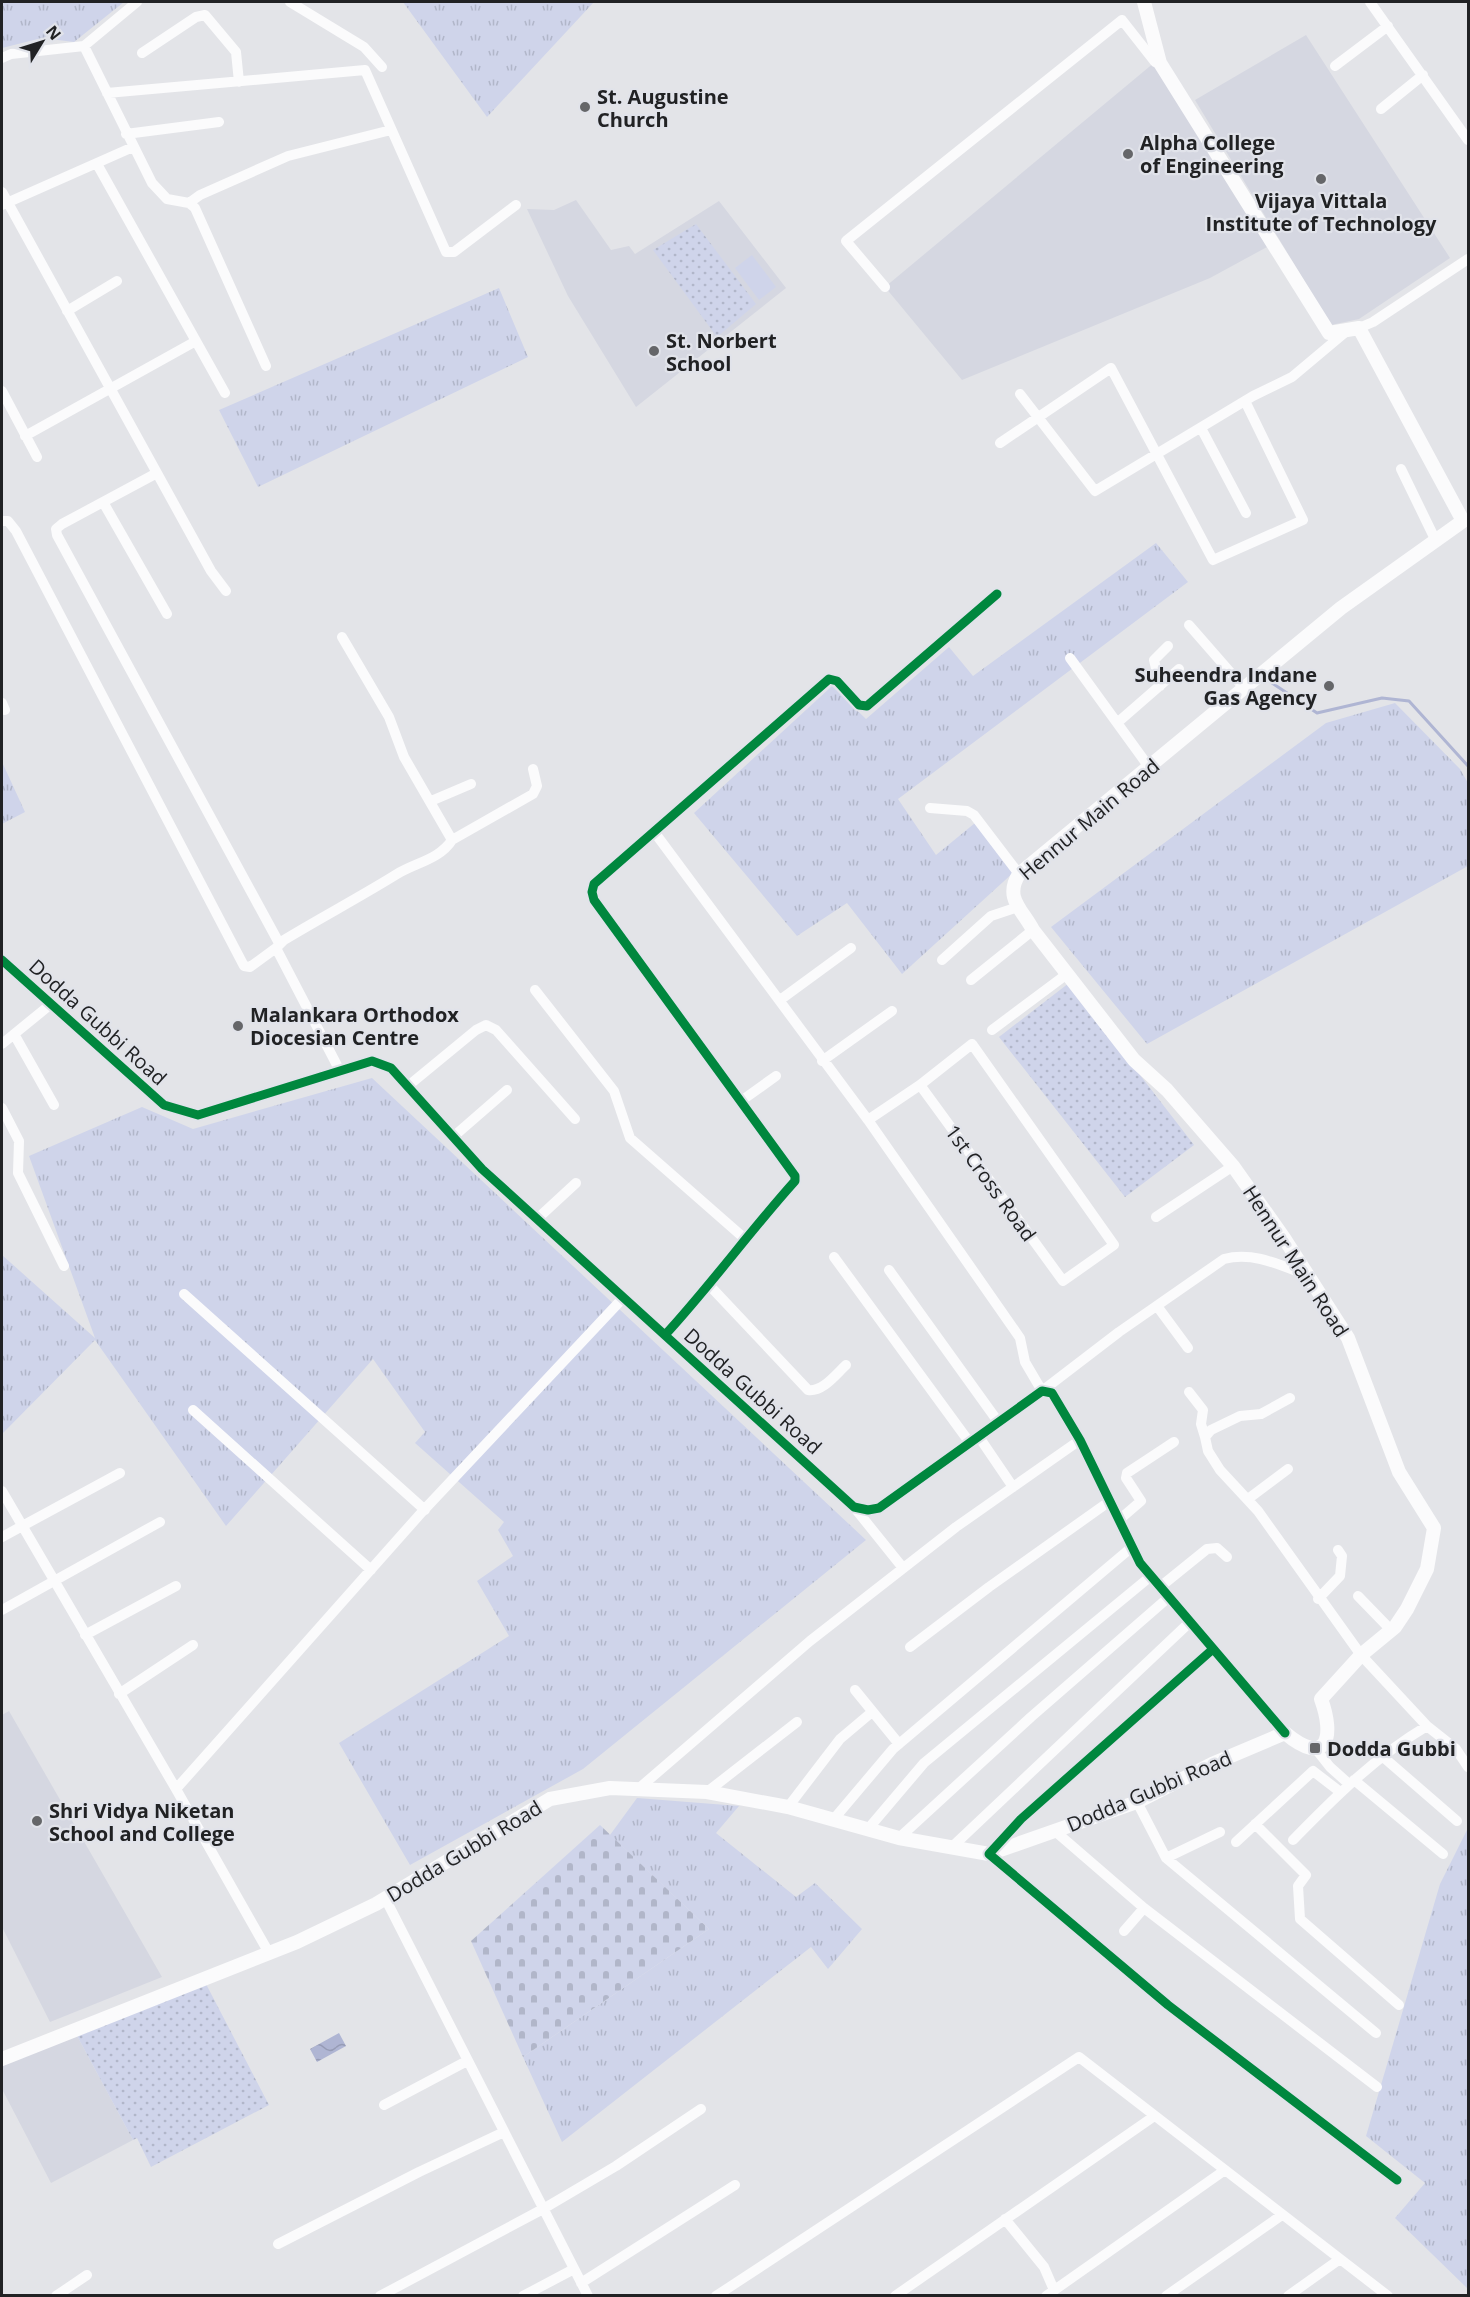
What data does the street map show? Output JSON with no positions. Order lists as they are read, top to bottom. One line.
{"streets":{"main road":["Hennur Main Road","Dodda Gubbi Road"],"street":["1st Cross Road"]},"places":{"other":["St. Augustine Church","Alpha College of Engineering","Vijaya Vittala Institute of Technology","St. Norbert School","Suheendra Indane Gas Agency","Malankara Orthodox Diocesian Centre","Shri Vidya Niketan School and College"],"transit":["Dodda Gubbi"]},"north":"top right"}
